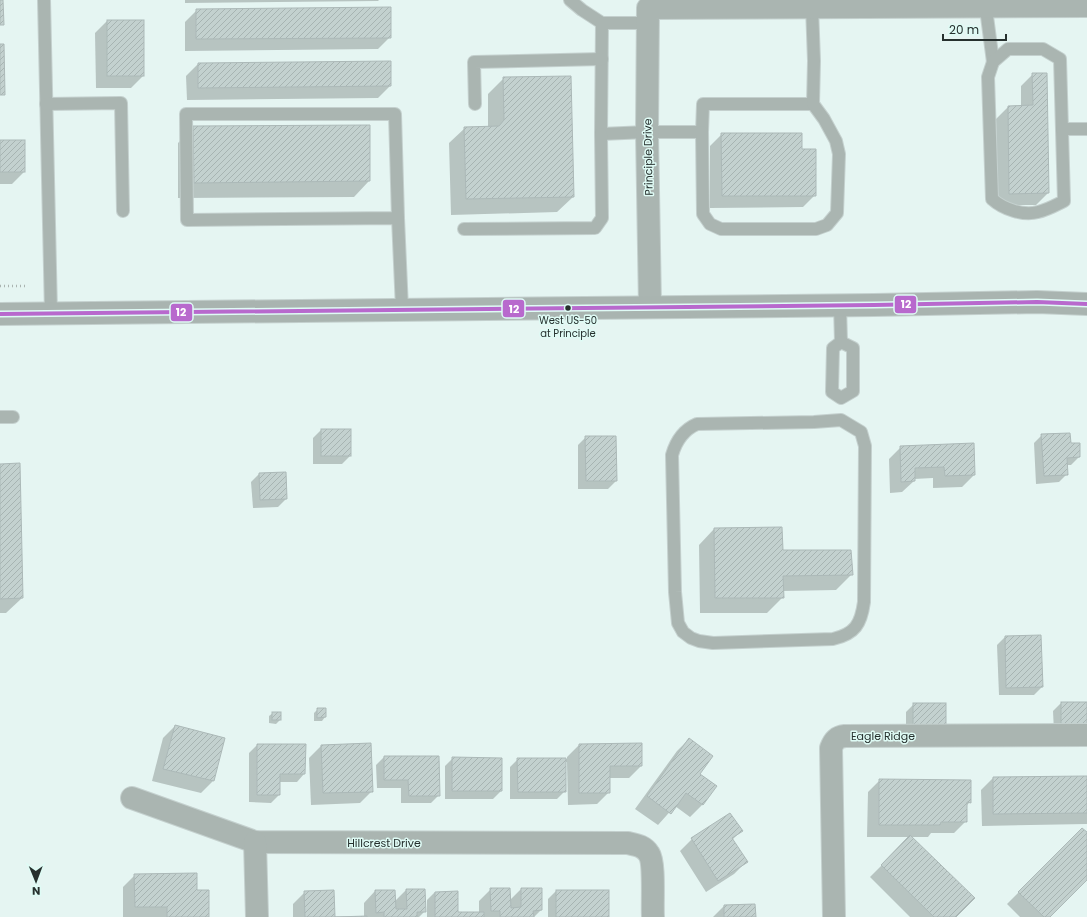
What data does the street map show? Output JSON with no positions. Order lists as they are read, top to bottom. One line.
{"streets":{"street":["Principle Drive","Eagle Ridge","Hillcrest Drive"]},"places":["West US-50 at Principle"],"lines":["transit line 12"],"scale_bar":"20 m","north":"bottom"}
